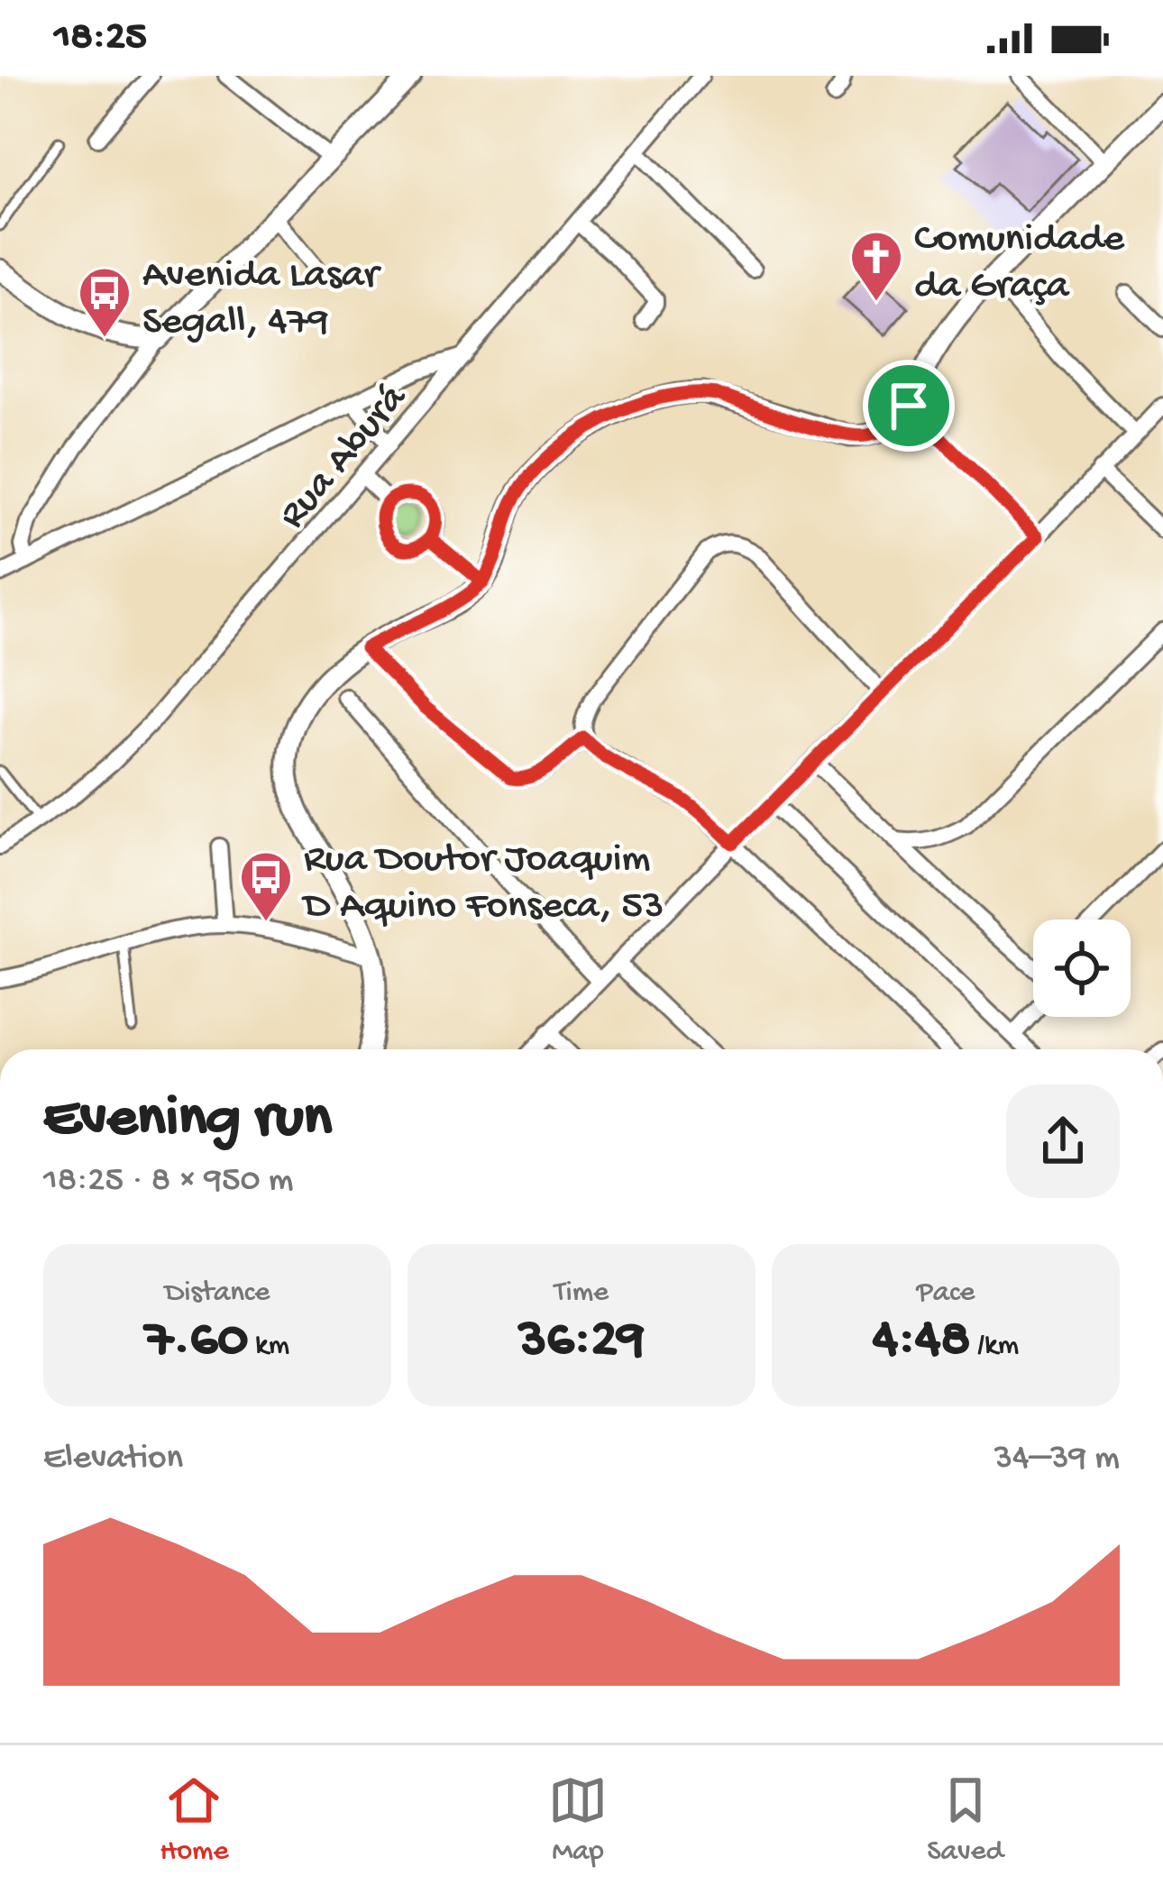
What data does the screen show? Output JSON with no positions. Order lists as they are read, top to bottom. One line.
{"streets":{"street":["Rua Aburá"]},"places":{"church":["Comunidade da Graça"],"bus stop":["Avenida Lasar Segall, 479","Rua Doutor Joaquim D Aquino Fonseca, 53"]},"page":{"status":"18:25","heading":["Evening run","18:25 · 8 × 950 m"],"stats":[["Distance","7.60 km"],["Time","36:29"],["Pace","4:48 /km"]],"chart":["Elevation","34–39 m"],"tabs":["Home","Map","Saved"]}}
